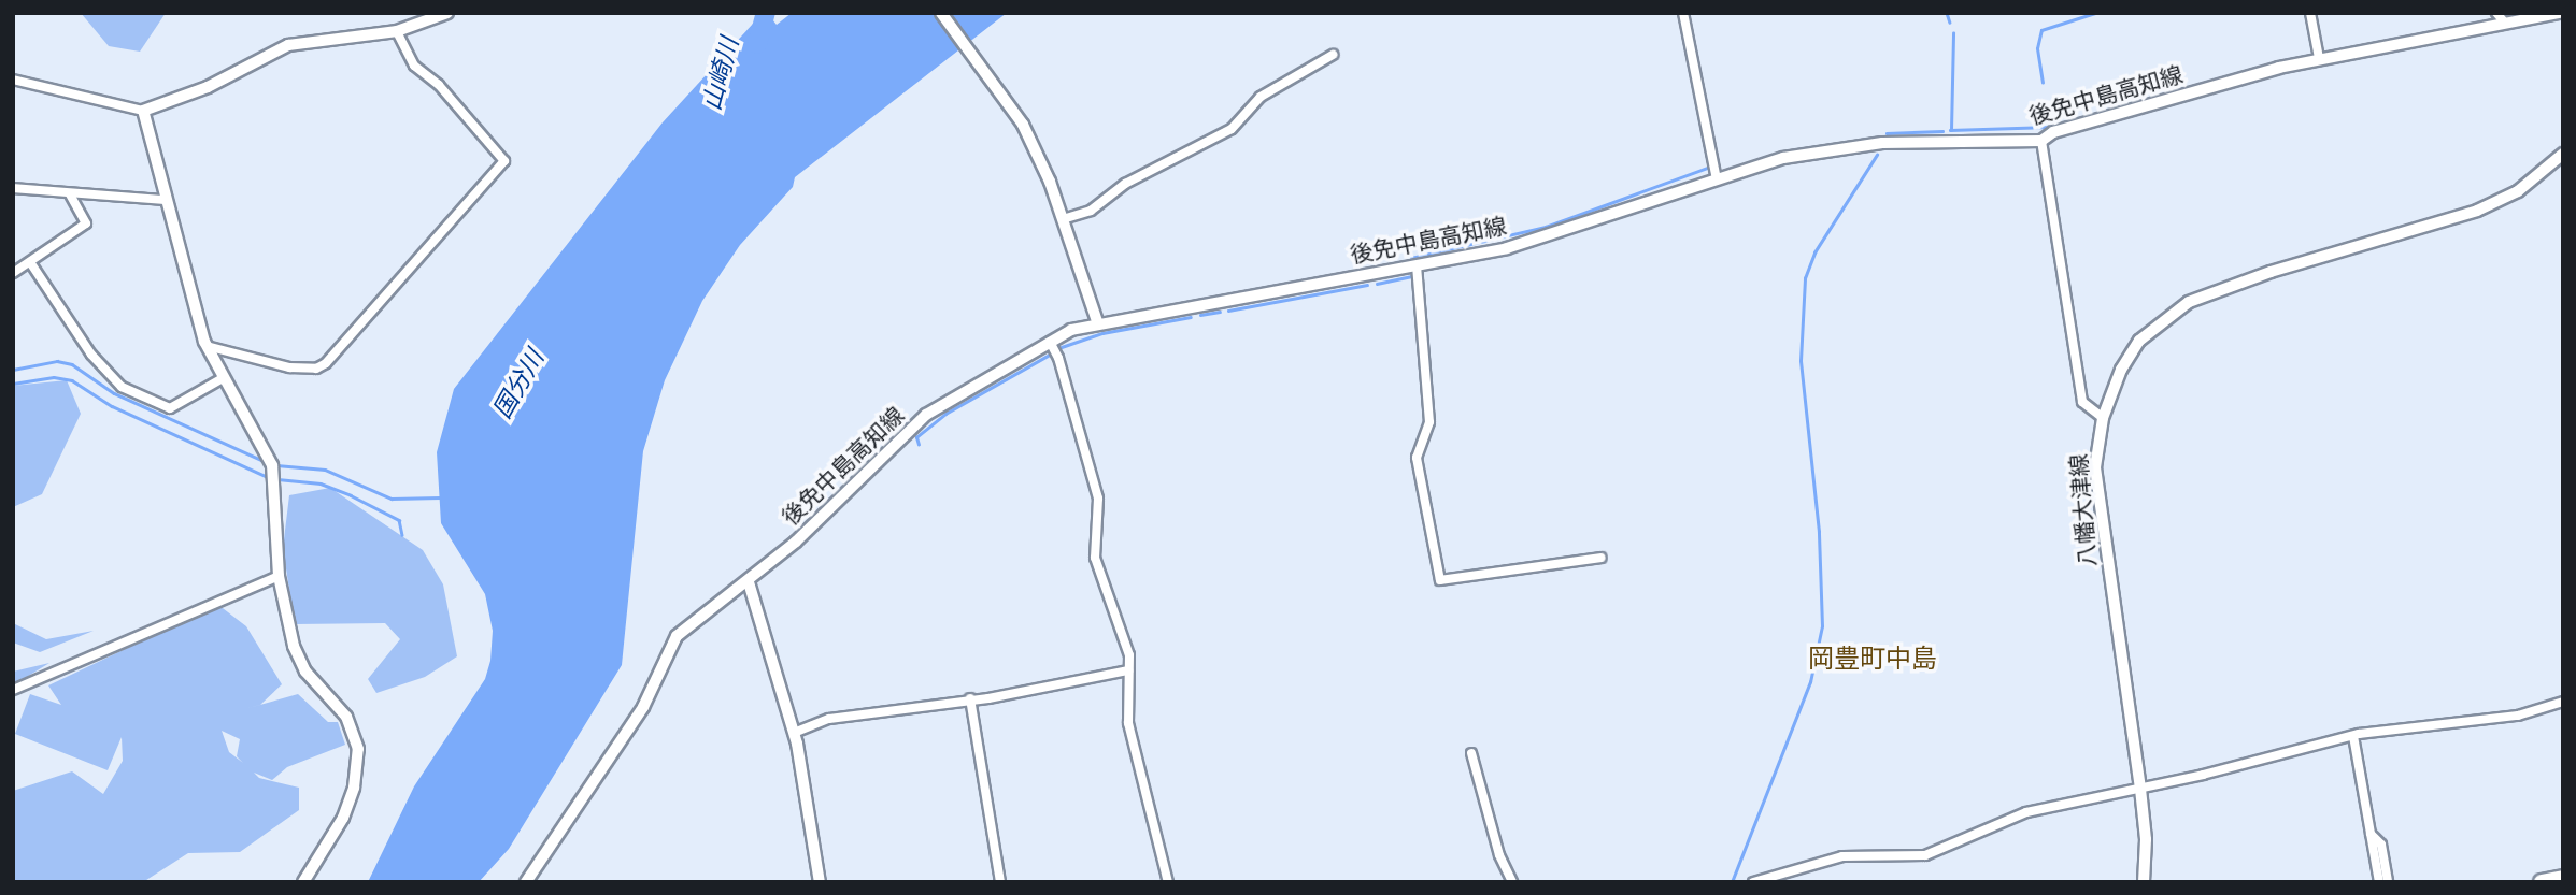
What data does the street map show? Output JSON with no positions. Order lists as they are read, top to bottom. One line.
{"streets":{"main road":["後免中島高知線","八幡大津線"]},"districts":["岡豊町中島"],"water":["山崎川","国分川"]}
